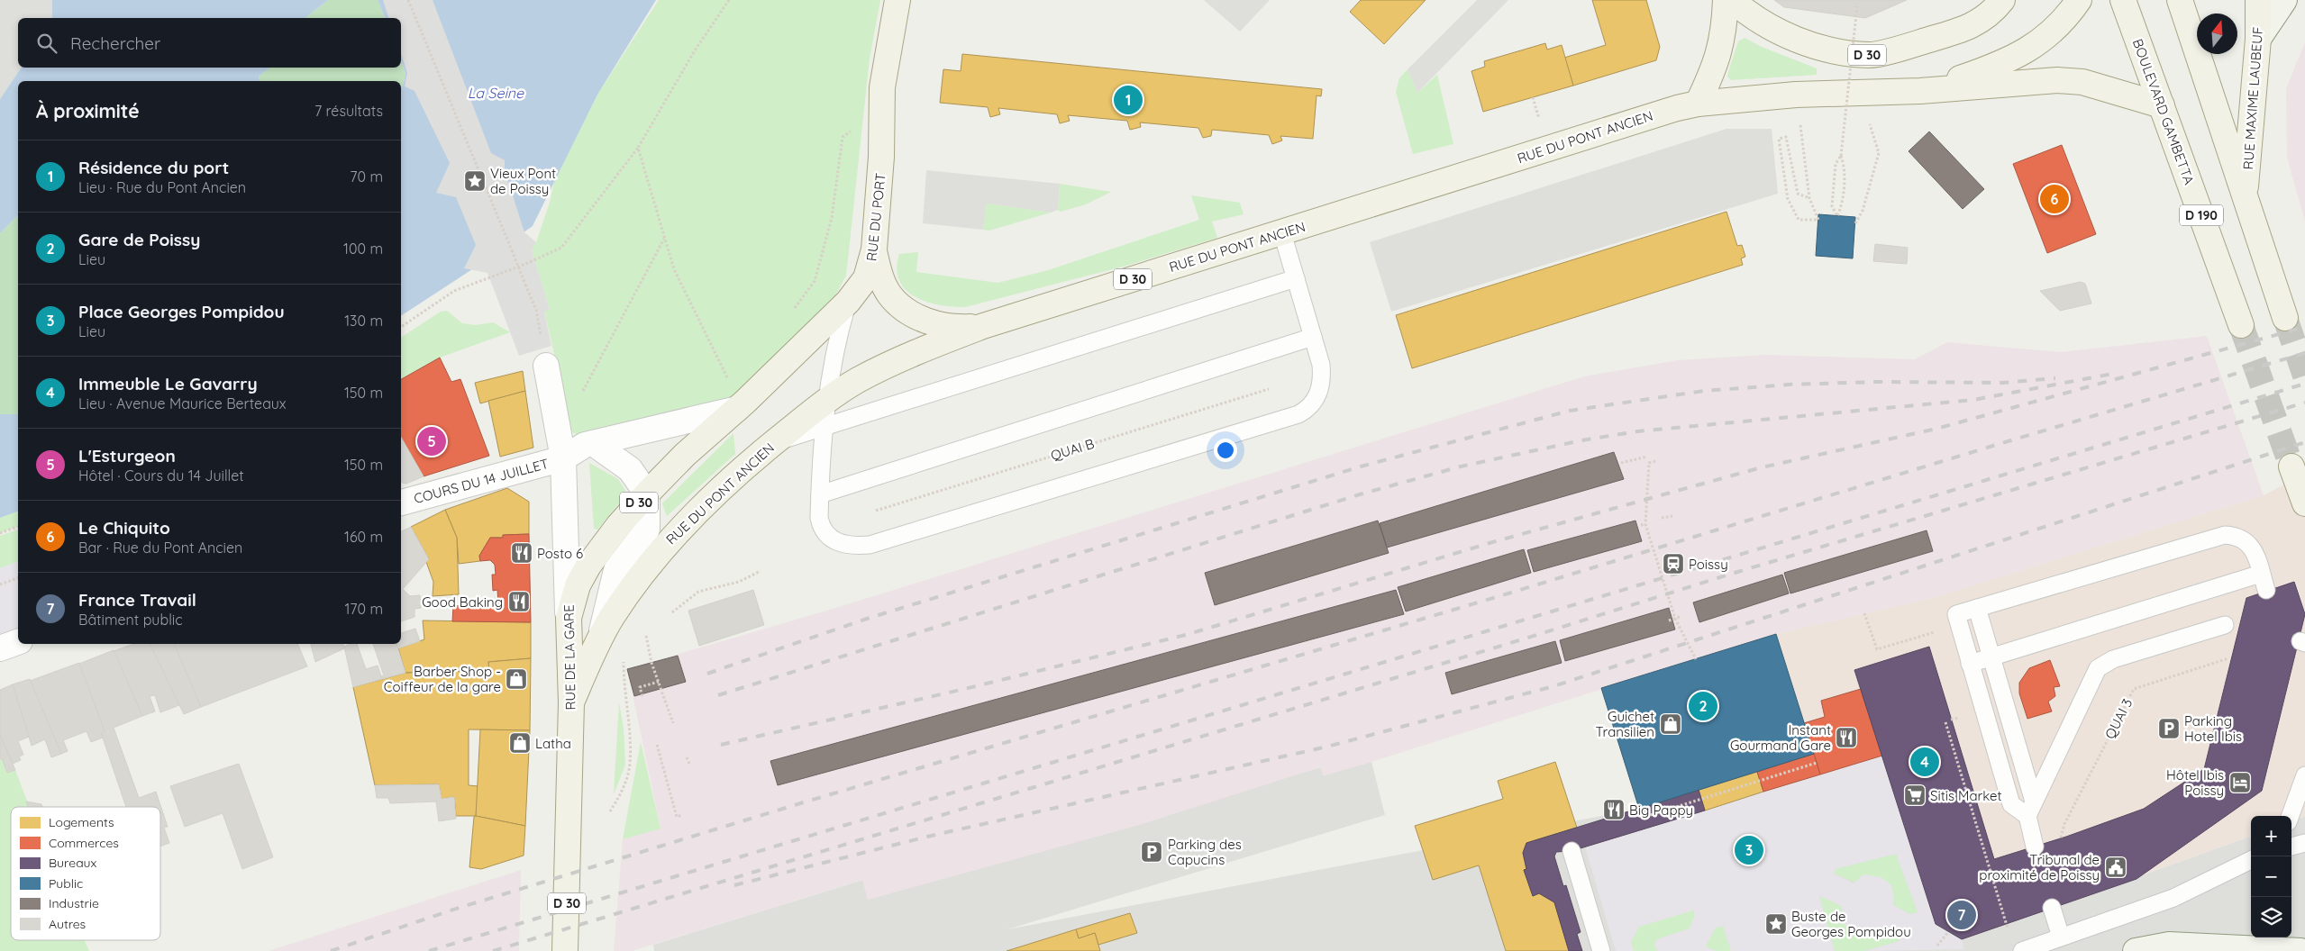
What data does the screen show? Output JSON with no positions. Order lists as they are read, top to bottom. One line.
{"streets":{"main road":["D 30","RUE MAXIME LAUBEUF","BOULEVARD GAMBETTA","RUE DU PONT ANCIEN","D 190","RUE DU PORT","RUE DE LA GARE"],"street":["COURS DU 14 JUILLET"],"path":["QUAI B","QUAI 3"]},"crossings":[["D 30","RUE DU PONT ANCIEN"],["D 30","RUE DU PORT"],["D 30","RUE DE LA GARE"],["BOULEVARD GAMBETTA","RUE DU PONT ANCIEN"],["RUE DU PONT ANCIEN","RUE DE LA GARE"],["COURS DU 14 JUILLET","RUE DE LA GARE"]],"water":["La Seine"],"places":{"place":["Vieux Pont de Poissy","Buste de Georges Pompidou"],"restaurant":["Posto 6","Good Baking","Instant Gourmand Gare","Big Pappy"],"station":["Poissy"],"shop":["Barber Shop - Coiffeur de la gare","Guichet Transilien","Latha"],"parking":["Parking Hotel Ibis","Parking des Capucins"],"hotel":["Hôtel Ibis Poissy"],"supermarket":["Sitis Market"],"public building":["Tribunal de proximité de Poissy"]},"legend":["Logements","Commerces","Bureaux","Public","Industrie","Autres"],"north":"top","page":{"search":"Rechercher","heading":["À proximité","7 résultats"],"pins":["1","6","5","2","4","3","7"],"list":[{"mark":"1","name":"Résidence du port","note":"Lieu · Rue du Pont Ancien","value":"70 m"},{"mark":"2","name":"Gare de Poissy","note":"Lieu","value":"100 m"},{"mark":"3","name":"Place Georges Pompidou","note":"Lieu","value":"130 m"},{"mark":"4","name":"Immeuble Le Gavarry","note":"Lieu · Avenue Maurice Berteaux","value":"150 m"},{"mark":"5","name":"L'Esturgeon","note":"Hôtel · Cours du 14 Juillet","value":"150 m"},{"mark":"6","name":"Le Chiquito","note":"Bar · Rue du Pont Ancien","value":"160 m"},{"mark":"7","name":"France Travail","note":"Bâtiment public","value":"170 m"}],"map_buttons":["+","−"]}}
